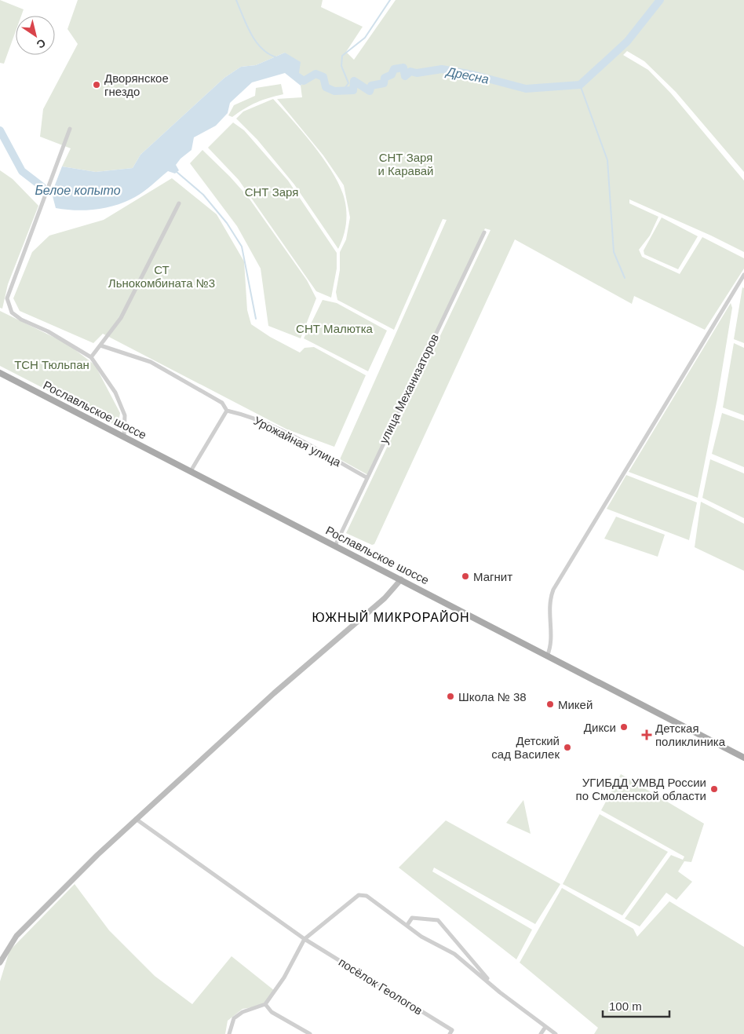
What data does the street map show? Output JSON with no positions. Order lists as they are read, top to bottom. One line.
{"streets":{"main road":["Рославльское шоссе"],"street":["улица Механизаторов","Урожайная улица","посёлок Геологов"]},"crossings":[["улица Механизаторов","Рославльское шоссе"],["улица Механизаторов","Урожайная улица"]],"districts":["ЮЖНЫЙ МИКРОРАЙОН"],"water":["Дресна","Белое копыто"],"parks":["СНТ Заря и Каравай","СНТ Заря","СТ Льнокомбината №3","СНТ Малютка","ТСН Тюльпан"],"places":{"other":["Дворянское гнездо","Магнит","Школа № 38","Микей","Дикси","Детский сад Василек","УГИБДД УМВД России по Смоленской области"],"health":["Детская поликлиника"]},"scale_bar":"100 m","north":"bottom right"}
